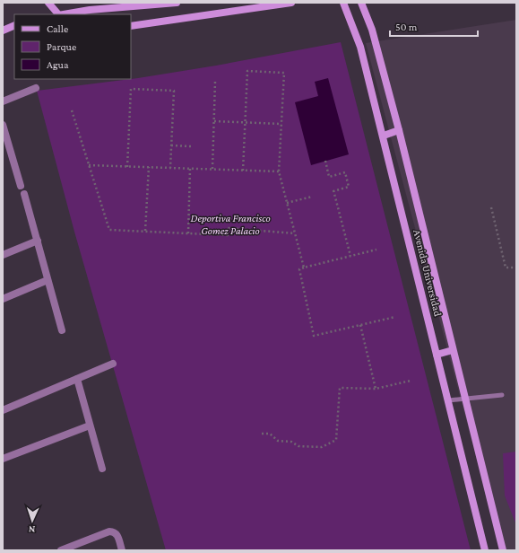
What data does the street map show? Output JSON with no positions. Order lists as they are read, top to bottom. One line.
{"streets":{"street":["Avenida Universidad"]},"parks":["Deportiva Francisco Gomez Palacio"],"legend":["Calle","Parque","Agua"],"scale_bar":"50 m","north":"bottom"}
